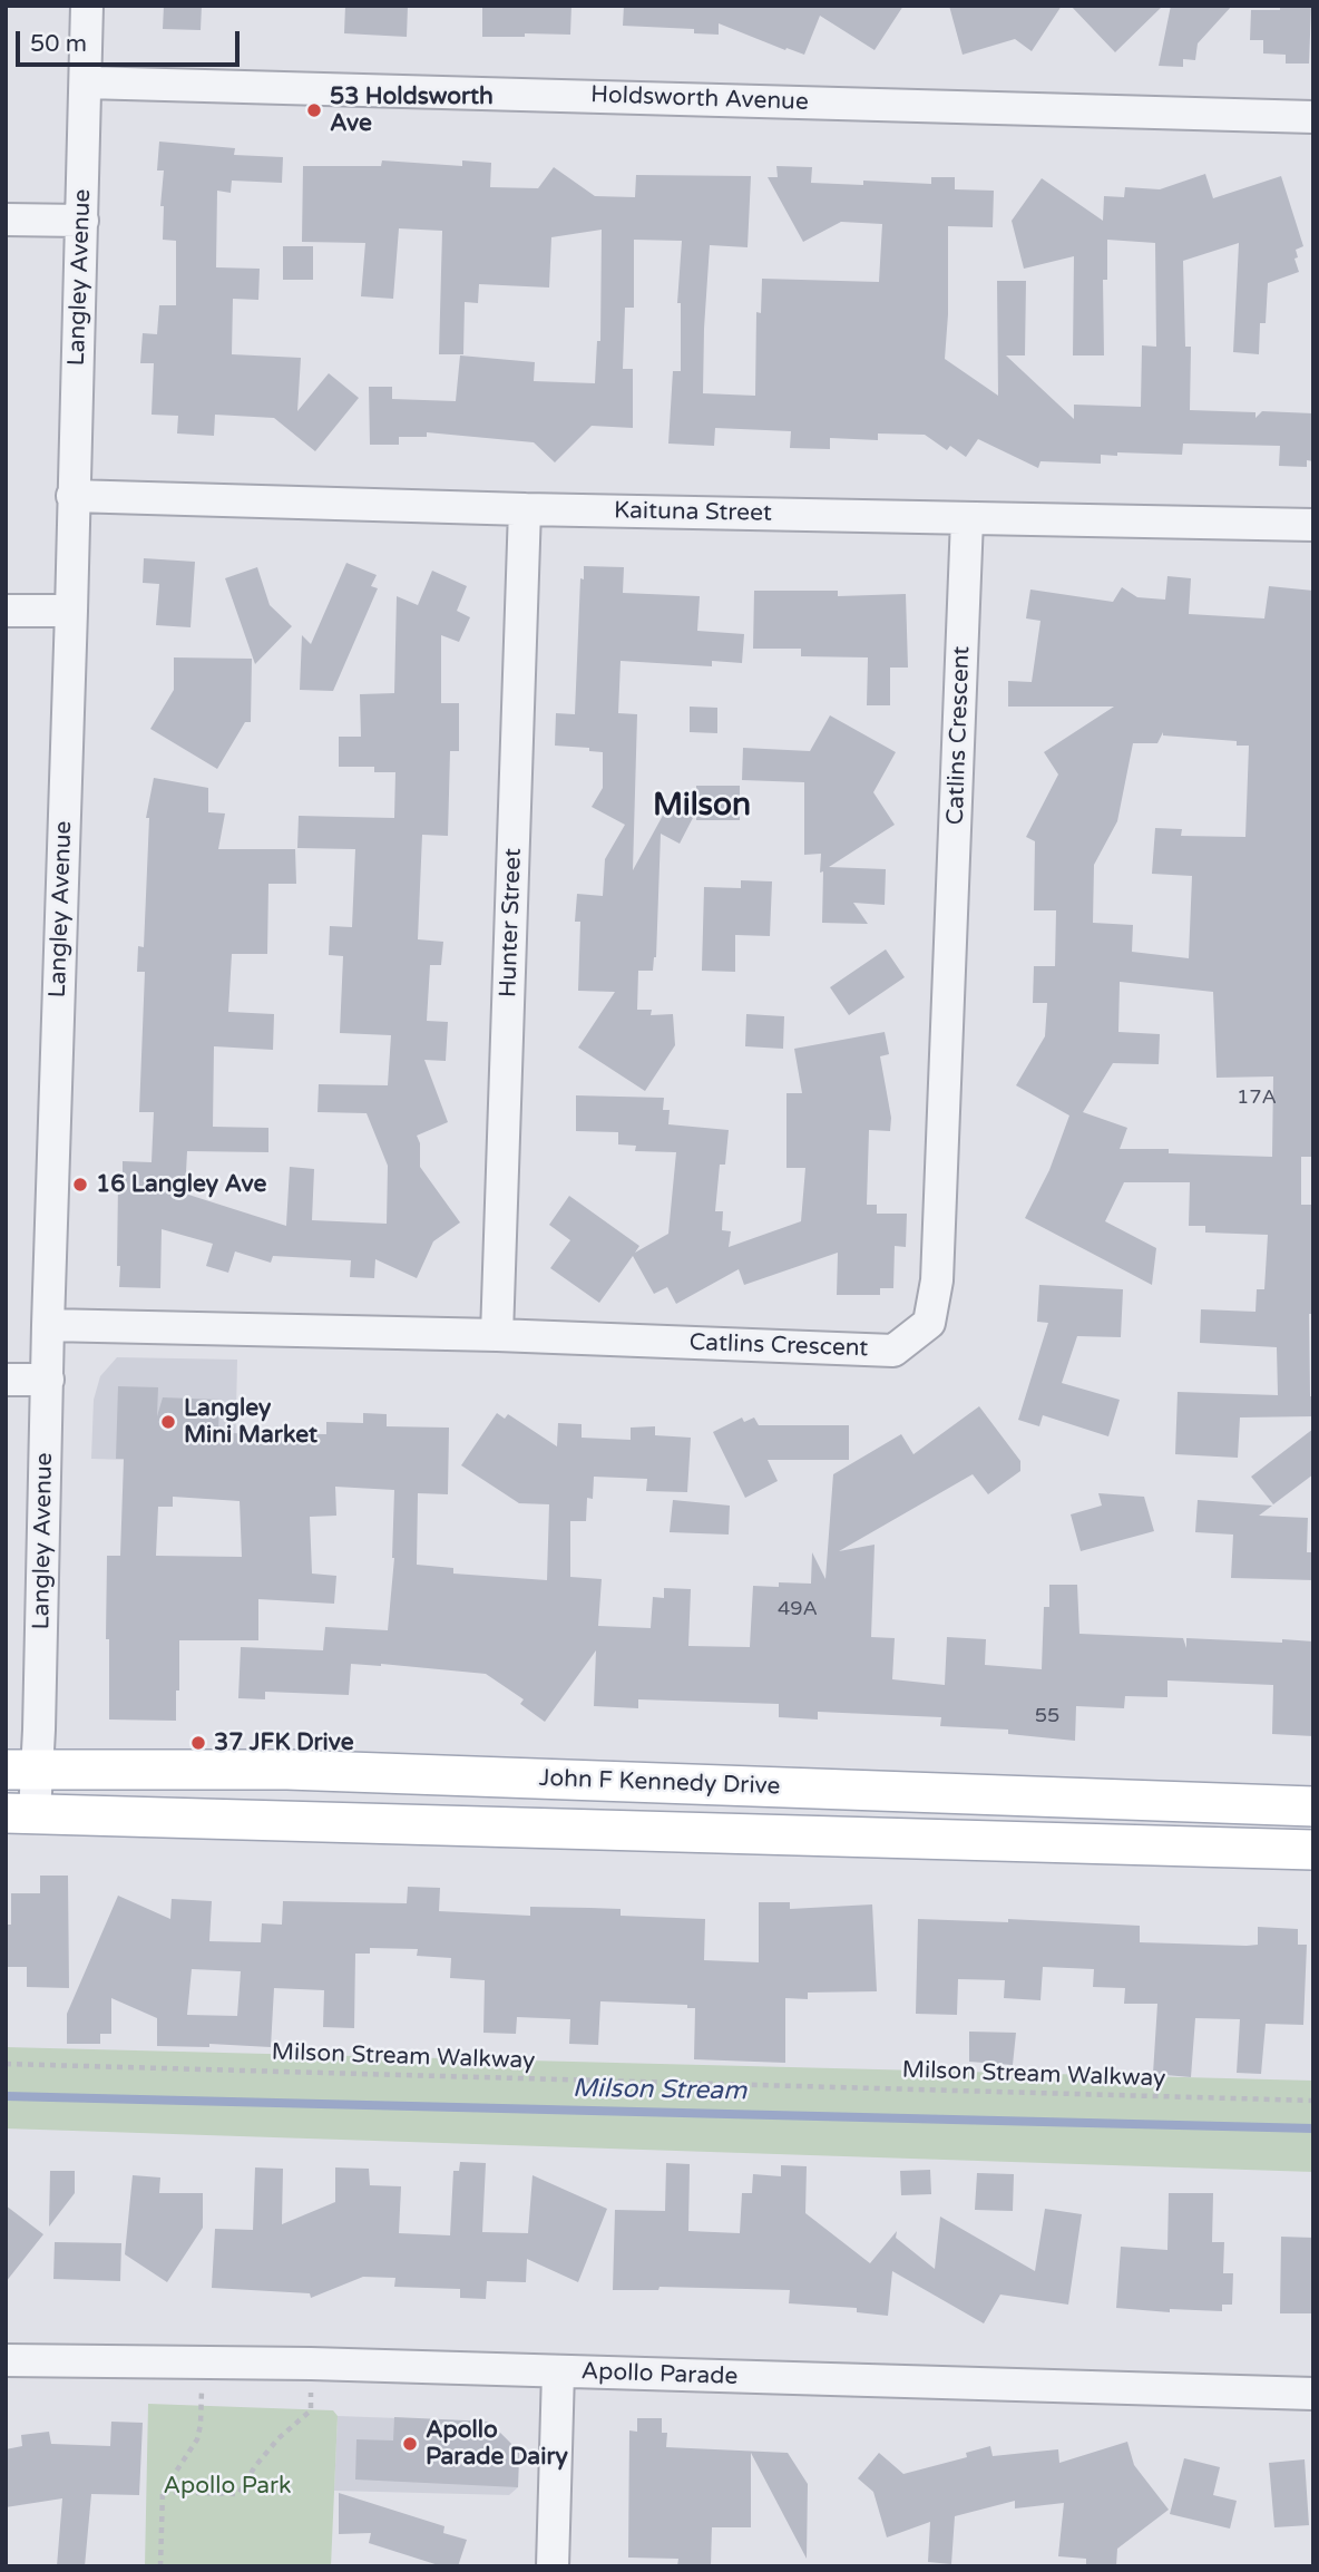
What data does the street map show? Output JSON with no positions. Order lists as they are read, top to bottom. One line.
{"streets":{"main road":["John F Kennedy Drive"],"street":["Holdsworth Avenue","Langley Avenue","Kaituna Street","Catlins Crescent","Hunter Street","Apollo Parade"],"path":["Milson Stream Walkway"]},"crossings":[["Holdsworth Avenue","Langley Avenue"],["Langley Avenue","Kaituna Street"],["Langley Avenue","Catlins Crescent"],["Langley Avenue","John F Kennedy Drive"],["Kaituna Street","Catlins Crescent"],["Kaituna Street","Hunter Street"],["Catlins Crescent","Hunter Street"]],"districts":["Milson"],"water":["Milson Stream"],"parks":["Apollo Park"],"places":["53 Holdsworth Ave","16 Langley Ave","Langley Mini Market","37 JFK Drive","Apollo Parade Dairy"],"house_numbers":["17A","49A","55"],"scale_bar":"50 m"}
